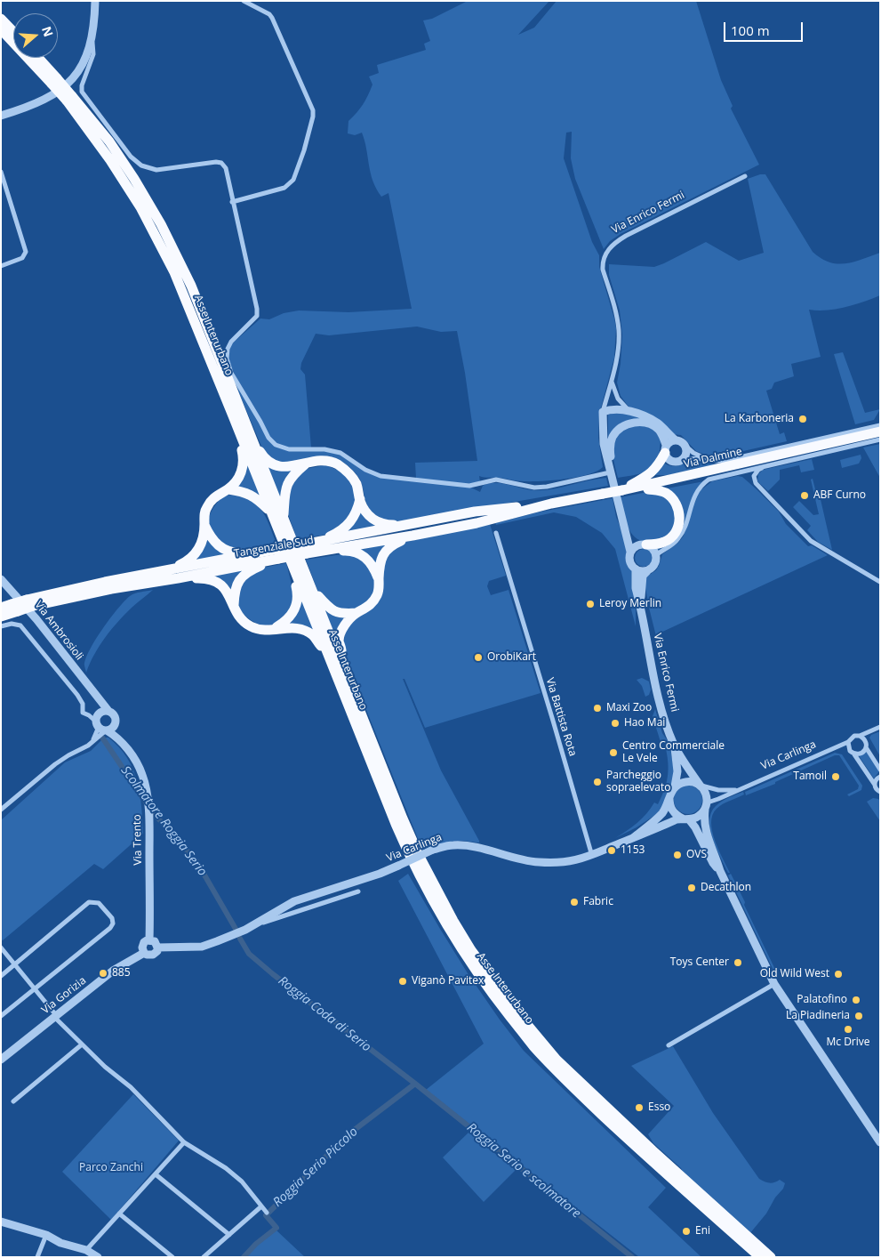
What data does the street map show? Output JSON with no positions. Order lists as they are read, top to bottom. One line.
{"streets":{"highway":["Asse Interurbano","Via Dalmine","Tangenziale Sud"],"street":["Via Enrico Fermi","Via Ambrosioli","Via Battista Rota","Via Carlinga","Via Trento","Via Gorizia"]},"crossings":[["Via Enrico Fermi","Via Carlinga"],["Via Dalmine","Tangenziale Sud"],["Via Ambrosioli","Via Trento"],["Via Battista Rota","Via Carlinga"],["Via Carlinga","Via Gorizia"],["Via Trento","Via Gorizia"]],"water":["Scolmatore Roggia Serio","Roggia Coda di Serio","Roggia Serio Piccolo","Roggia Serio e scolmatore"],"parks":["Parco Zanchi"],"places":["La Karboneria","ABF Curno","Leroy Merlin","OrobiKart","Maxi Zoo","Hao Mai","Centro Commerciale Le Vele","Tamoil","Parcheggio sopraelevato","1153","OVS","Decathlon","Fabric","Toys Center","885","Old Wild West","Viganò Pavitex","Palatofino","La Piadineria","Mc Drive","Esso","Eni"],"scale_bar":"100 m","north":"right"}
